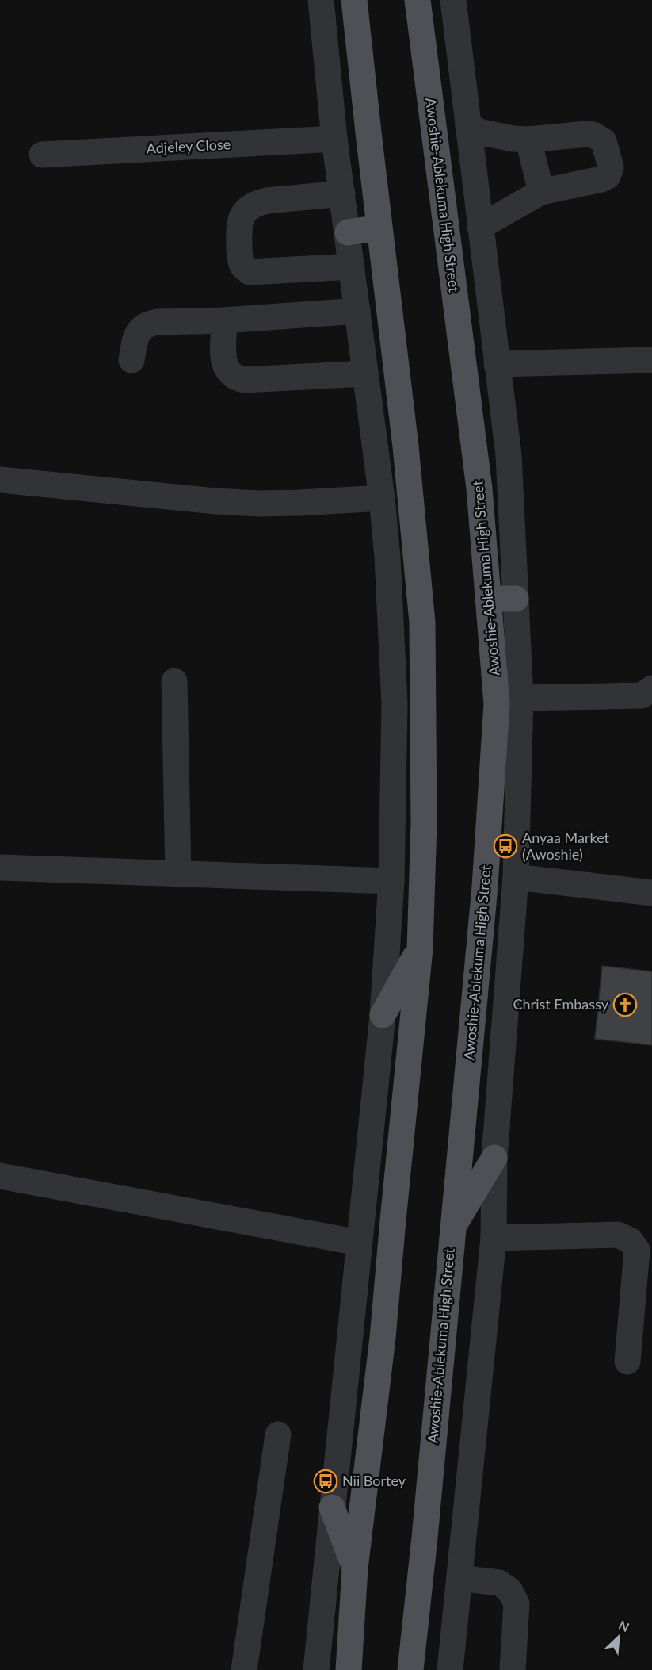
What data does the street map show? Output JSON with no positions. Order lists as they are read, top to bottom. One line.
{"streets":{"main road":["Awoshie-Ablekuma High Street"],"street":["Adjeley Close"]},"places":{"bus stop":["Anyaa Market (Awoshie)","Nii Bortey"],"church":["Christ Embassy"]},"north":"top right"}
